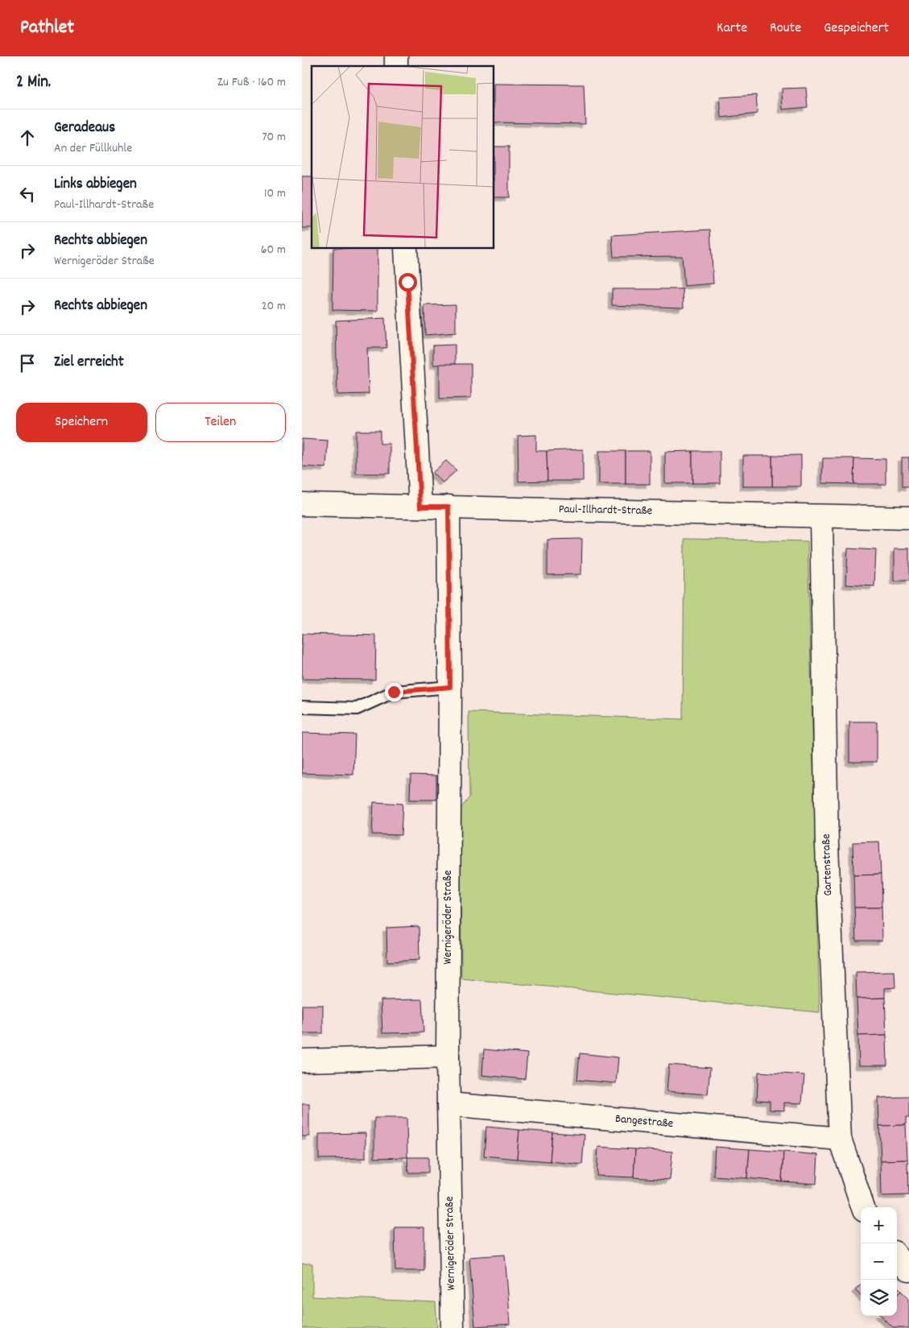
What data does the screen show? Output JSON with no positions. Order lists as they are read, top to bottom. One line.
{"streets":{"street":["Paul-Illhardt-Straße","Gartenstraße","Wernigeröder Straße","Bangestraße"]},"crossings":[["Paul-Illhardt-Straße","Gartenstraße"],["Paul-Illhardt-Straße","Wernigeröder Straße"],["Gartenstraße","Bangestraße"],["Wernigeröder Straße","Bangestraße"]],"page":{"header":"Pathlet","nav":["Karte","Route","Gespeichert"],"heading":["2 Min.","Zu Fuß · 160 m"],"list":[["Geradeaus","An der Füllkuhle","70 m"],["Links abbiegen","Paul-Illhardt-Straße","10 m"],["Rechts abbiegen","Wernigeröder Straße","60 m"],["Rechts abbiegen","20 m"],"Ziel erreicht"],"buttons":["Speichern","Teilen"],"map_buttons":["+","−"]}}
